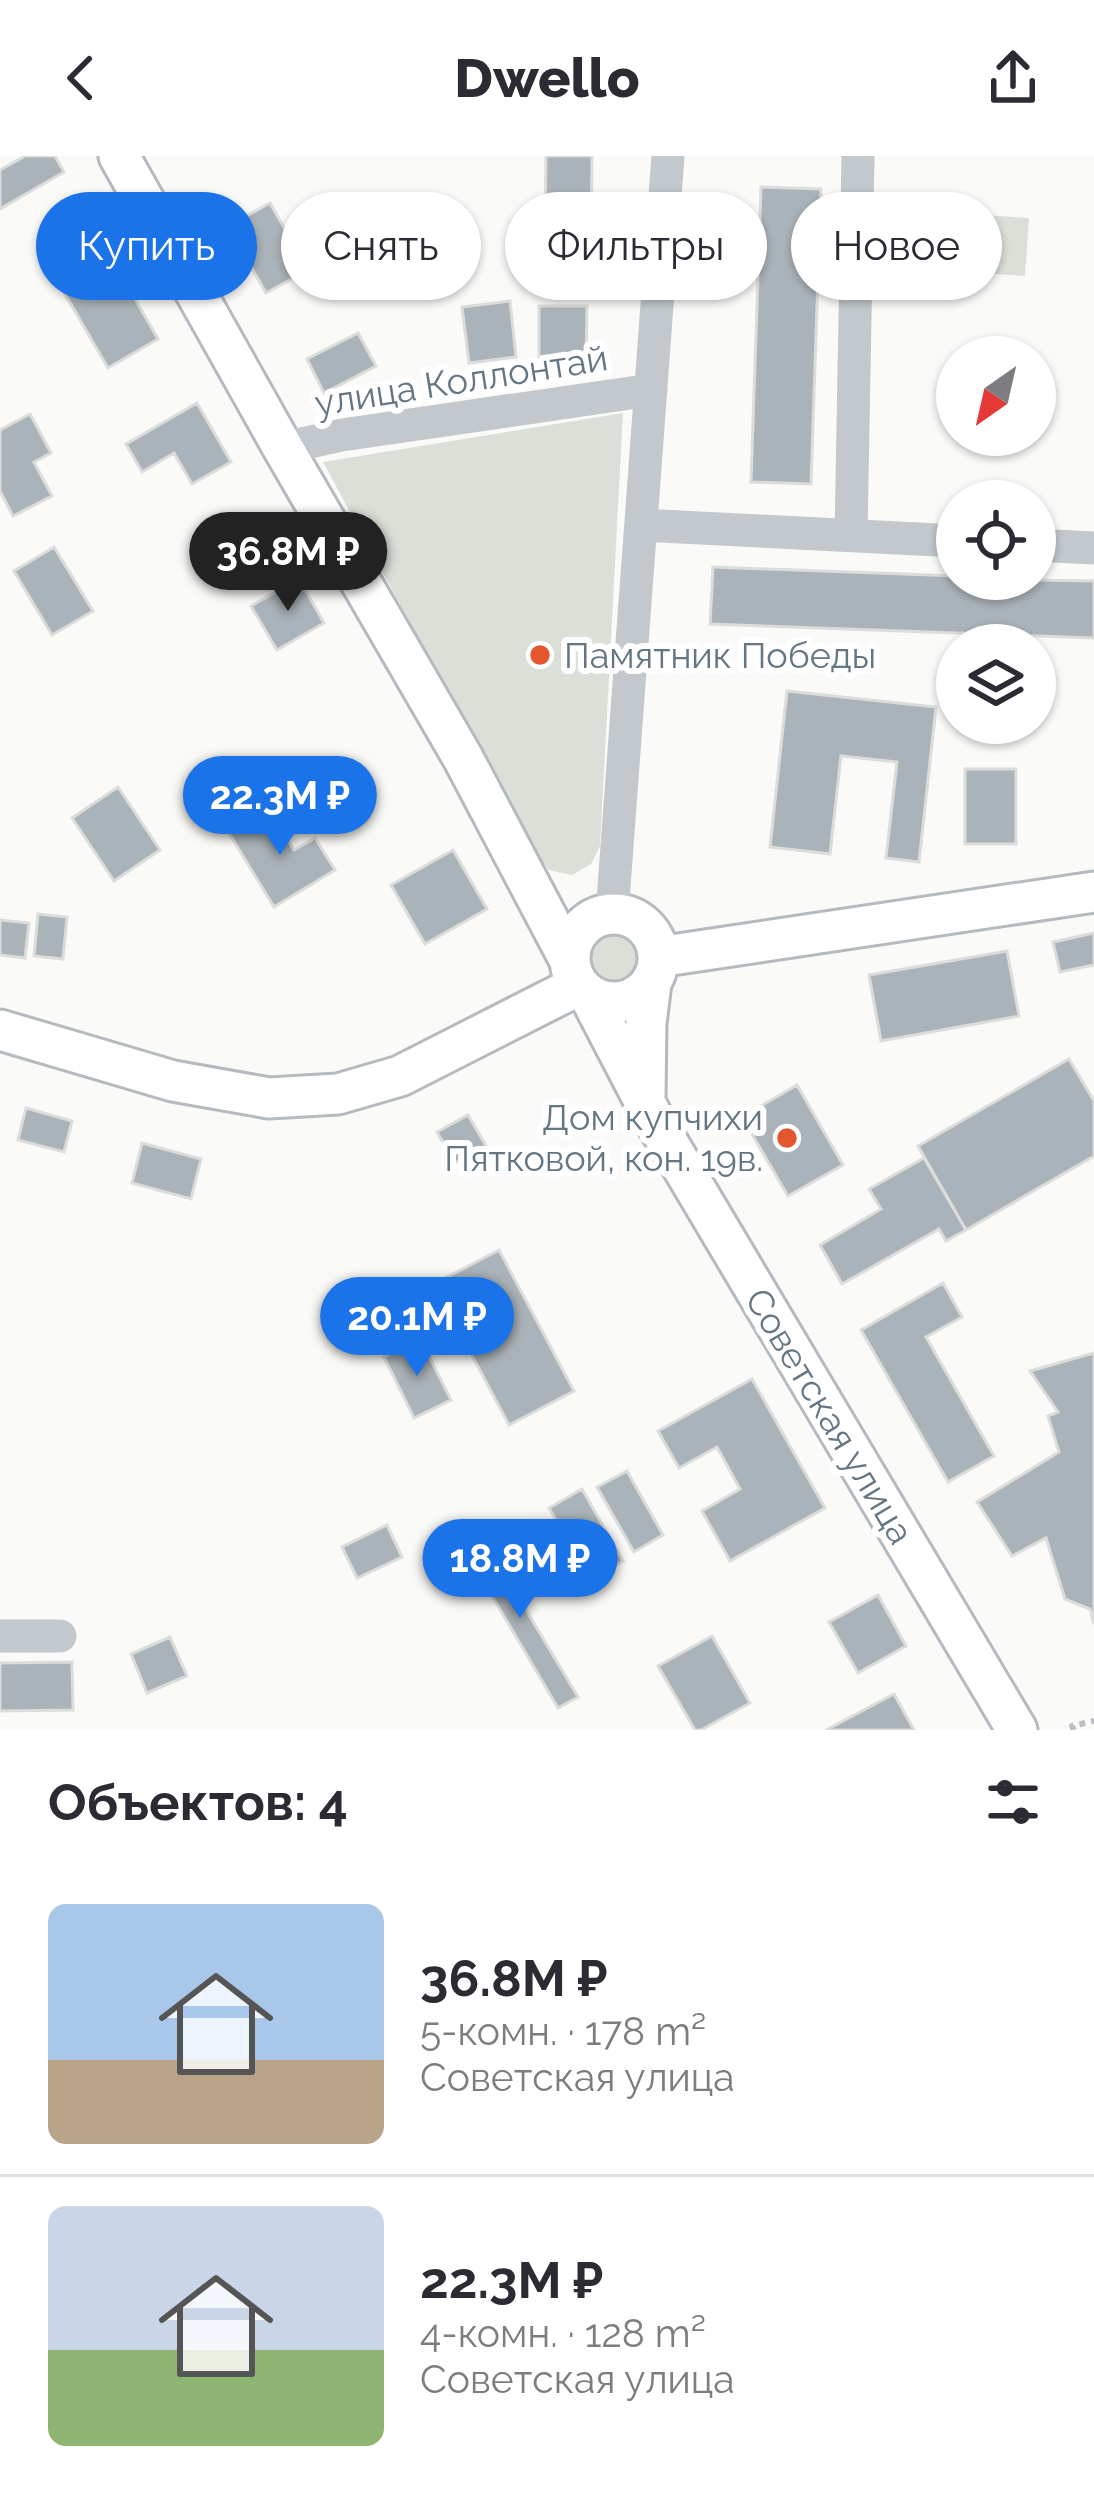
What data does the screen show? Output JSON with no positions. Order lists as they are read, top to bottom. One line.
{"streets":{"main road":["Советская улица"],"street":["улица Коллонтай"]},"crossings":[["улица Коллонтай","Советская улица"]],"places":["Памятник Победы","Дом купчихи Пятковой, кон. 19в."],"north":"bottom left","page":{"header":"Dwello","chip":["Купить","Снять","Фильтры","Новое"],"price":["36.8M ₽","22.3M ₽","20.1M ₽","18.8M ₽"],"heading":"Объектов: 4","list":[{"name":"36.8M ₽","note":"5-комн. · 178 m² · Советская улица"},{"name":"22.3M ₽","note":"4-комн. · 128 m² · Советская улица"}]}}
